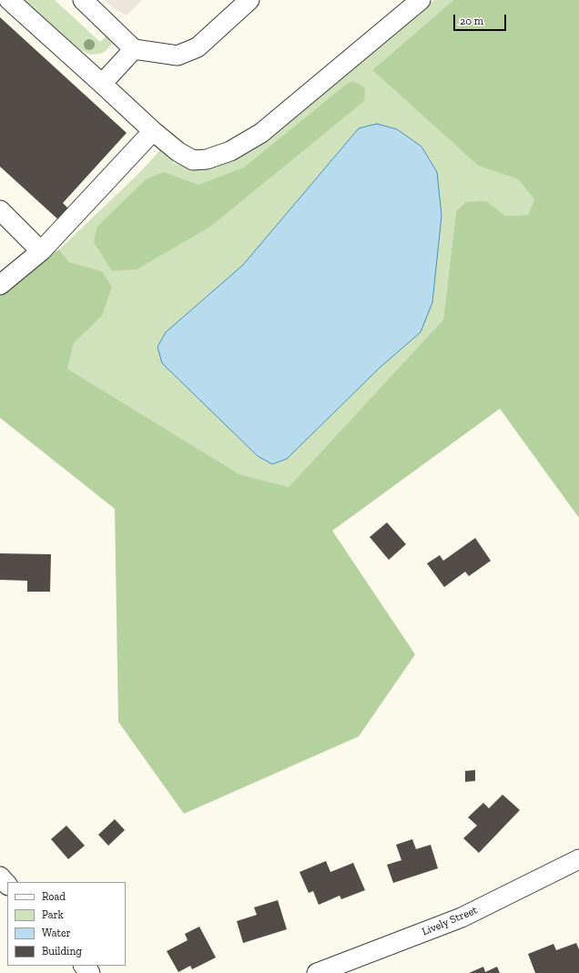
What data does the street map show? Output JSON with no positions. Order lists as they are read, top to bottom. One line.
{"streets":{"street":["Lively Street"]},"legend":["Road","Park","Water","Building"],"scale_bar":"20 m"}
